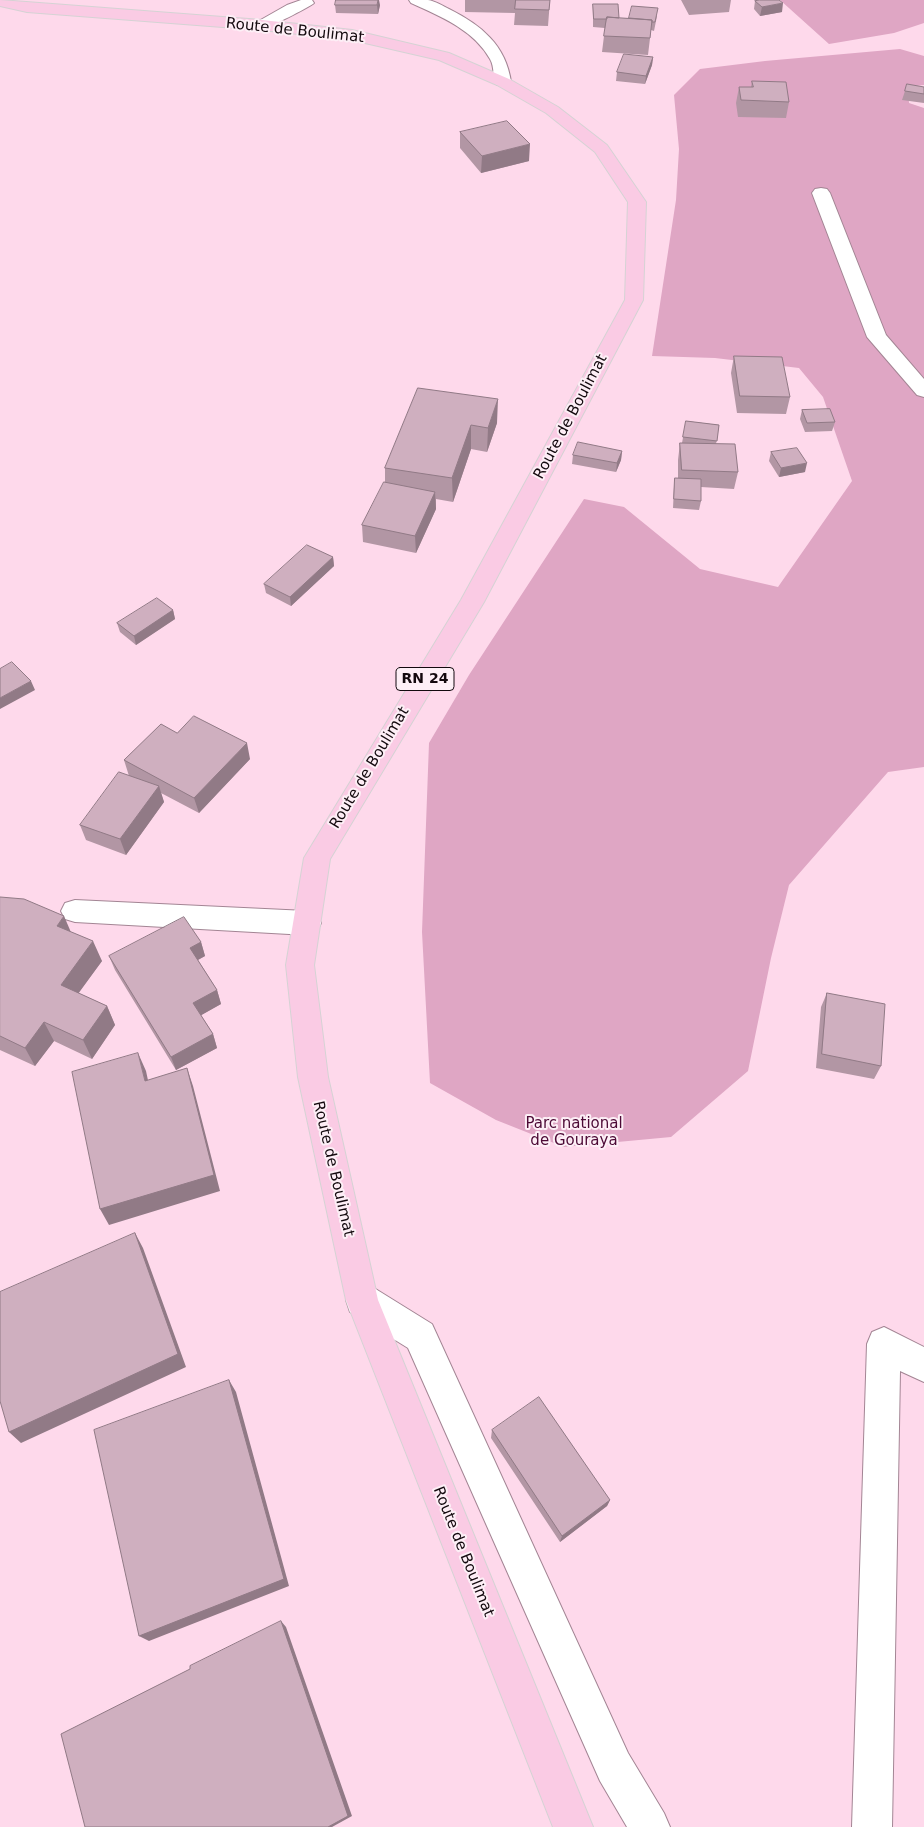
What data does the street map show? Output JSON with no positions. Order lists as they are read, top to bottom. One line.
{"streets":{"main road":["Route de Boulimat","RN 24"]},"parks":["Parc national de Gouraya"]}
